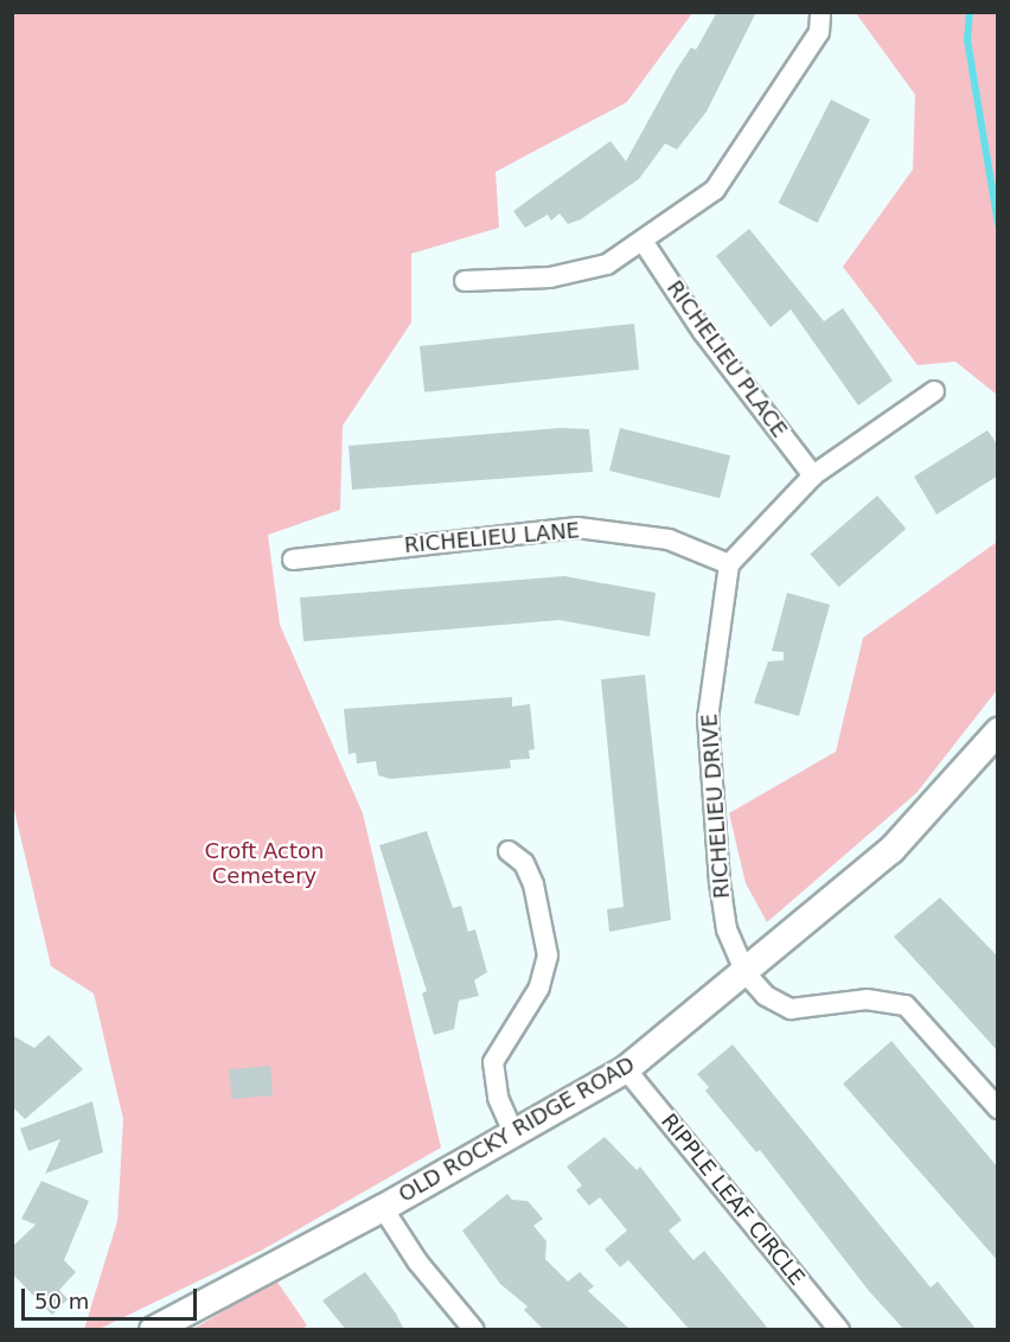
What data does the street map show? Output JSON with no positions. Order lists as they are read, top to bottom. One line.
{"streets":{"street":["RICHELIEU PLACE","RICHELIEU LANE","RICHELIEU DRIVE","OLD ROCKY RIDGE ROAD","RIPPLE LEAF CIRCLE"]},"crossings":[["RICHELIEU LANE","RICHELIEU DRIVE"],["RICHELIEU DRIVE","OLD ROCKY RIDGE ROAD"],["OLD ROCKY RIDGE ROAD","RIPPLE LEAF CIRCLE"]],"parks":["Croft Acton Cemetery"],"scale_bar":"50 m"}
